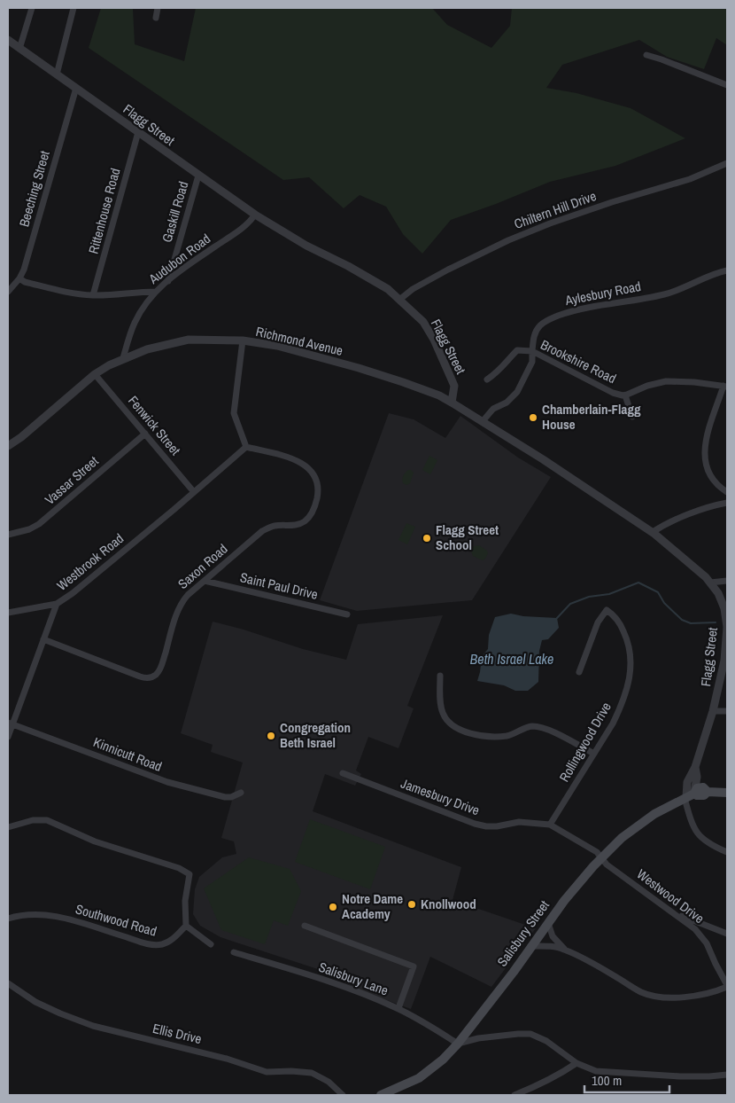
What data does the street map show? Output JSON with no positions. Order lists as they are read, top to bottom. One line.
{"streets":{"main road":["Salisbury Street"],"street":["Flagg Street","Beeching Street","Chiltern Hill Drive","Rittenhouse Road","Gaskill Road","Audubon Road","Aylesbury Road","Richmond Avenue","Brookshire Road","Fenwick Street","Vassar Street","Westbrook Road","Saxon Road","Saint Paul Drive","Rollingwood Drive","Kinnicutt Road","Jamesbury Drive","Westwood Drive","Southwood Road","Salisbury Lane","Ellis Drive"]},"crossings":[["Flagg Street","Beeching Street"],["Flagg Street","Chiltern Hill Drive"],["Flagg Street","Rittenhouse Road"],["Flagg Street","Gaskill Road"],["Flagg Street","Audubon Road"],["Flagg Street","Richmond Avenue"],["Flagg Street","Brookshire Road"],["Flagg Street","Salisbury Street"],["Gaskill Road","Audubon Road"],["Audubon Road","Richmond Avenue"],["Aylesbury Road","Brookshire Road"],["Richmond Avenue","Fenwick Street"],["Fenwick Street","Vassar Street"],["Fenwick Street","Westbrook Road"],["Westbrook Road","Saxon Road"],["Westbrook Road","Kinnicutt Road"],["Saxon Road","Saint Paul Drive"],["Rollingwood Drive","Jamesbury Drive"],["Jamesbury Drive","Westwood Drive"],["Jamesbury Drive","Salisbury Street"],["Westwood Drive","Salisbury Street"],["Salisbury Street","Salisbury Lane"]],"water":["Beth Israel Lake"],"places":["Chamberlain-Flagg House","Flagg Street School","Congregation Beth Israel","Knollwood","Notre Dame Academy"],"scale_bar":"100 m"}
